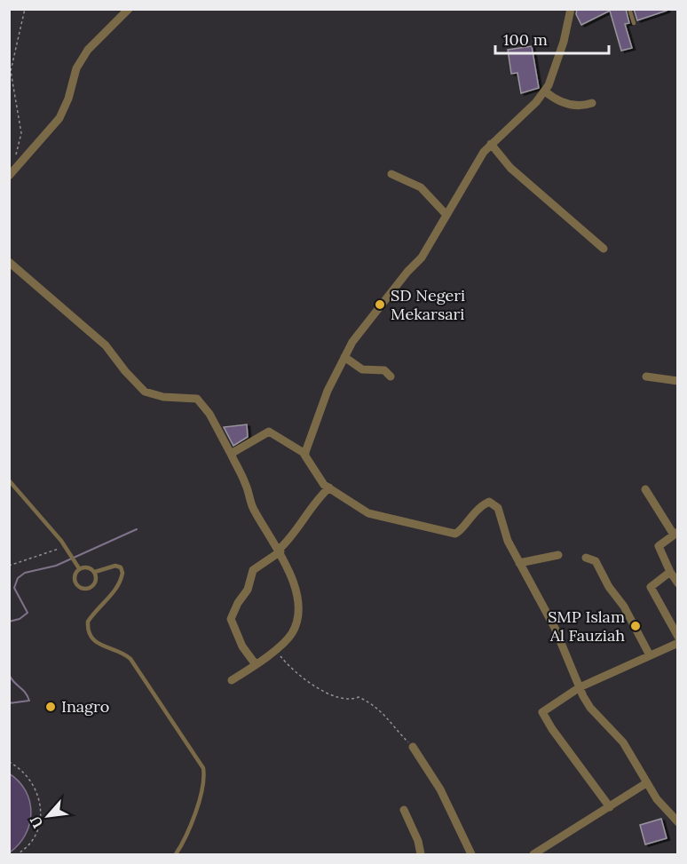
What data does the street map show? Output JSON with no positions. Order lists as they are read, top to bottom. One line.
{"places":["SD Negeri Mekarsari","SMP Islam Al Fauziah","Inagro"],"scale_bar":"100 m","north":"bottom left"}
